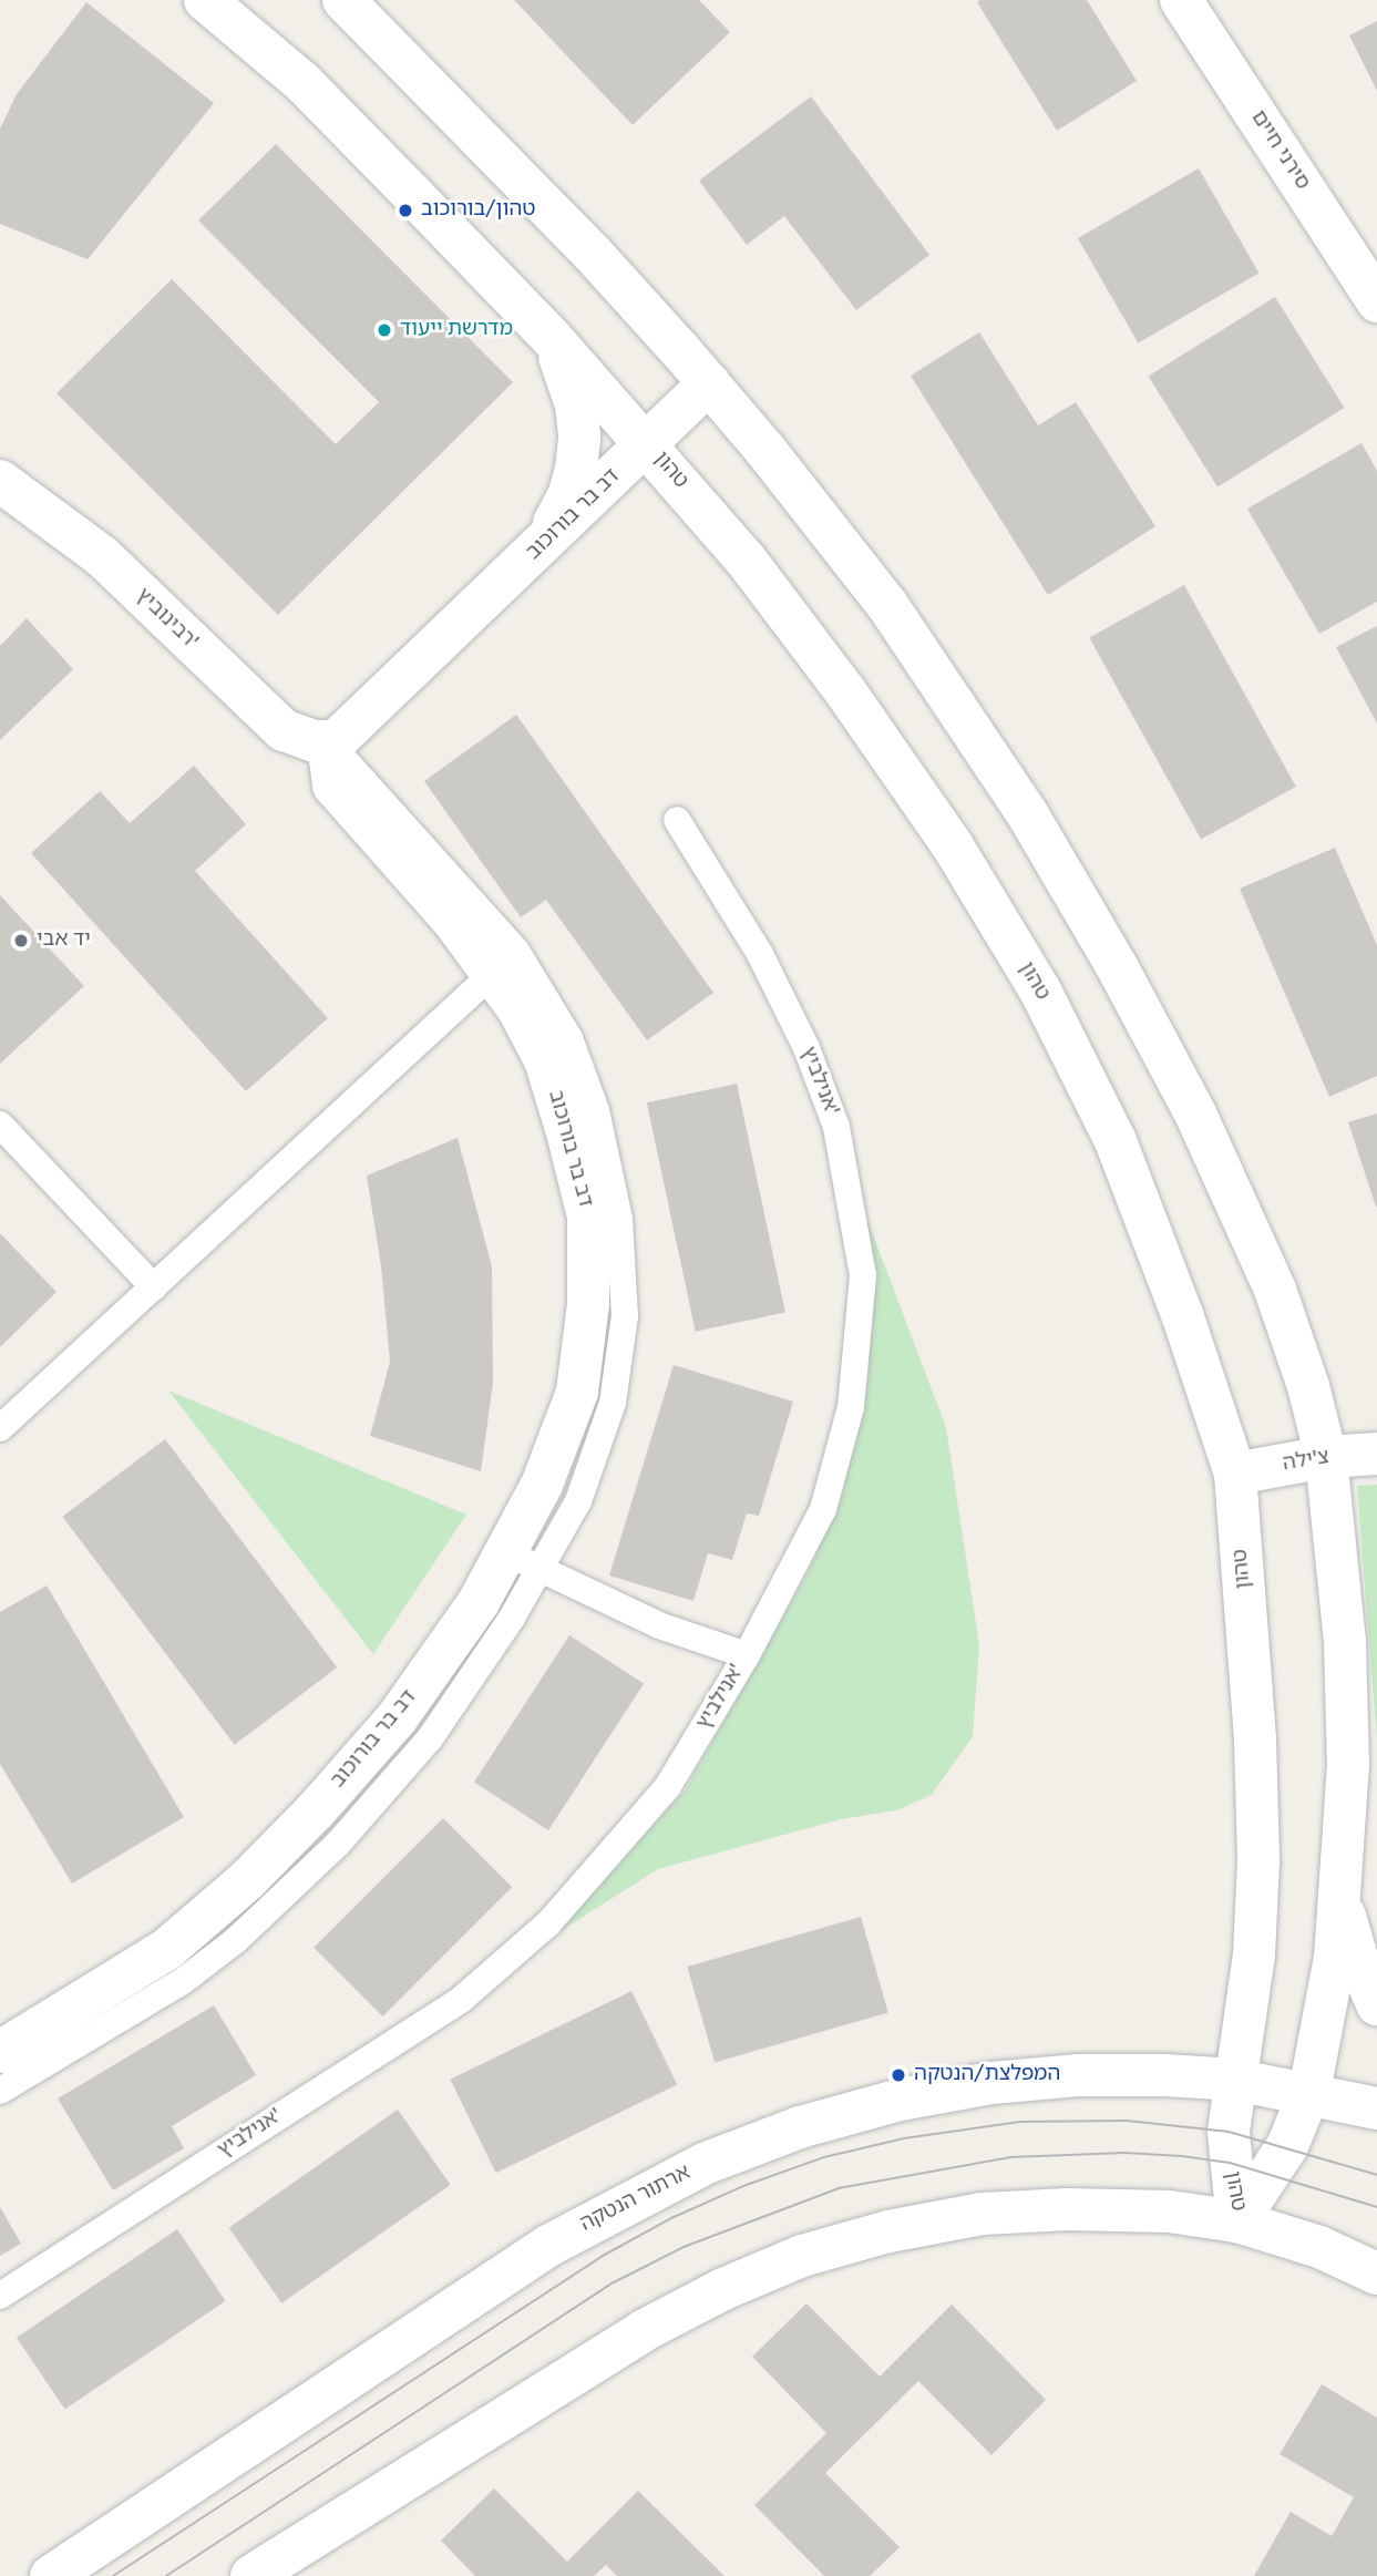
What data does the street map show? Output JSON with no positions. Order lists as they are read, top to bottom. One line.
{"streets":{"main road":["סירני חיים","טהון","דב בר בורוכוב","רבינוביץ'","צ'ילה","ארתור הנטקה"],"lane":["אנילביץ'"]},"crossings":[["טהון","דב בר בורוכוב"],["טהון","צ'ילה"],["טהון","ארתור הנטקה"],["דב בר בורוכוב","רבינוביץ'"]],"places":["טהון/בורוכוב","מדרשת ייעוד","יד אבי","המפלצת/הנטקה"]}
